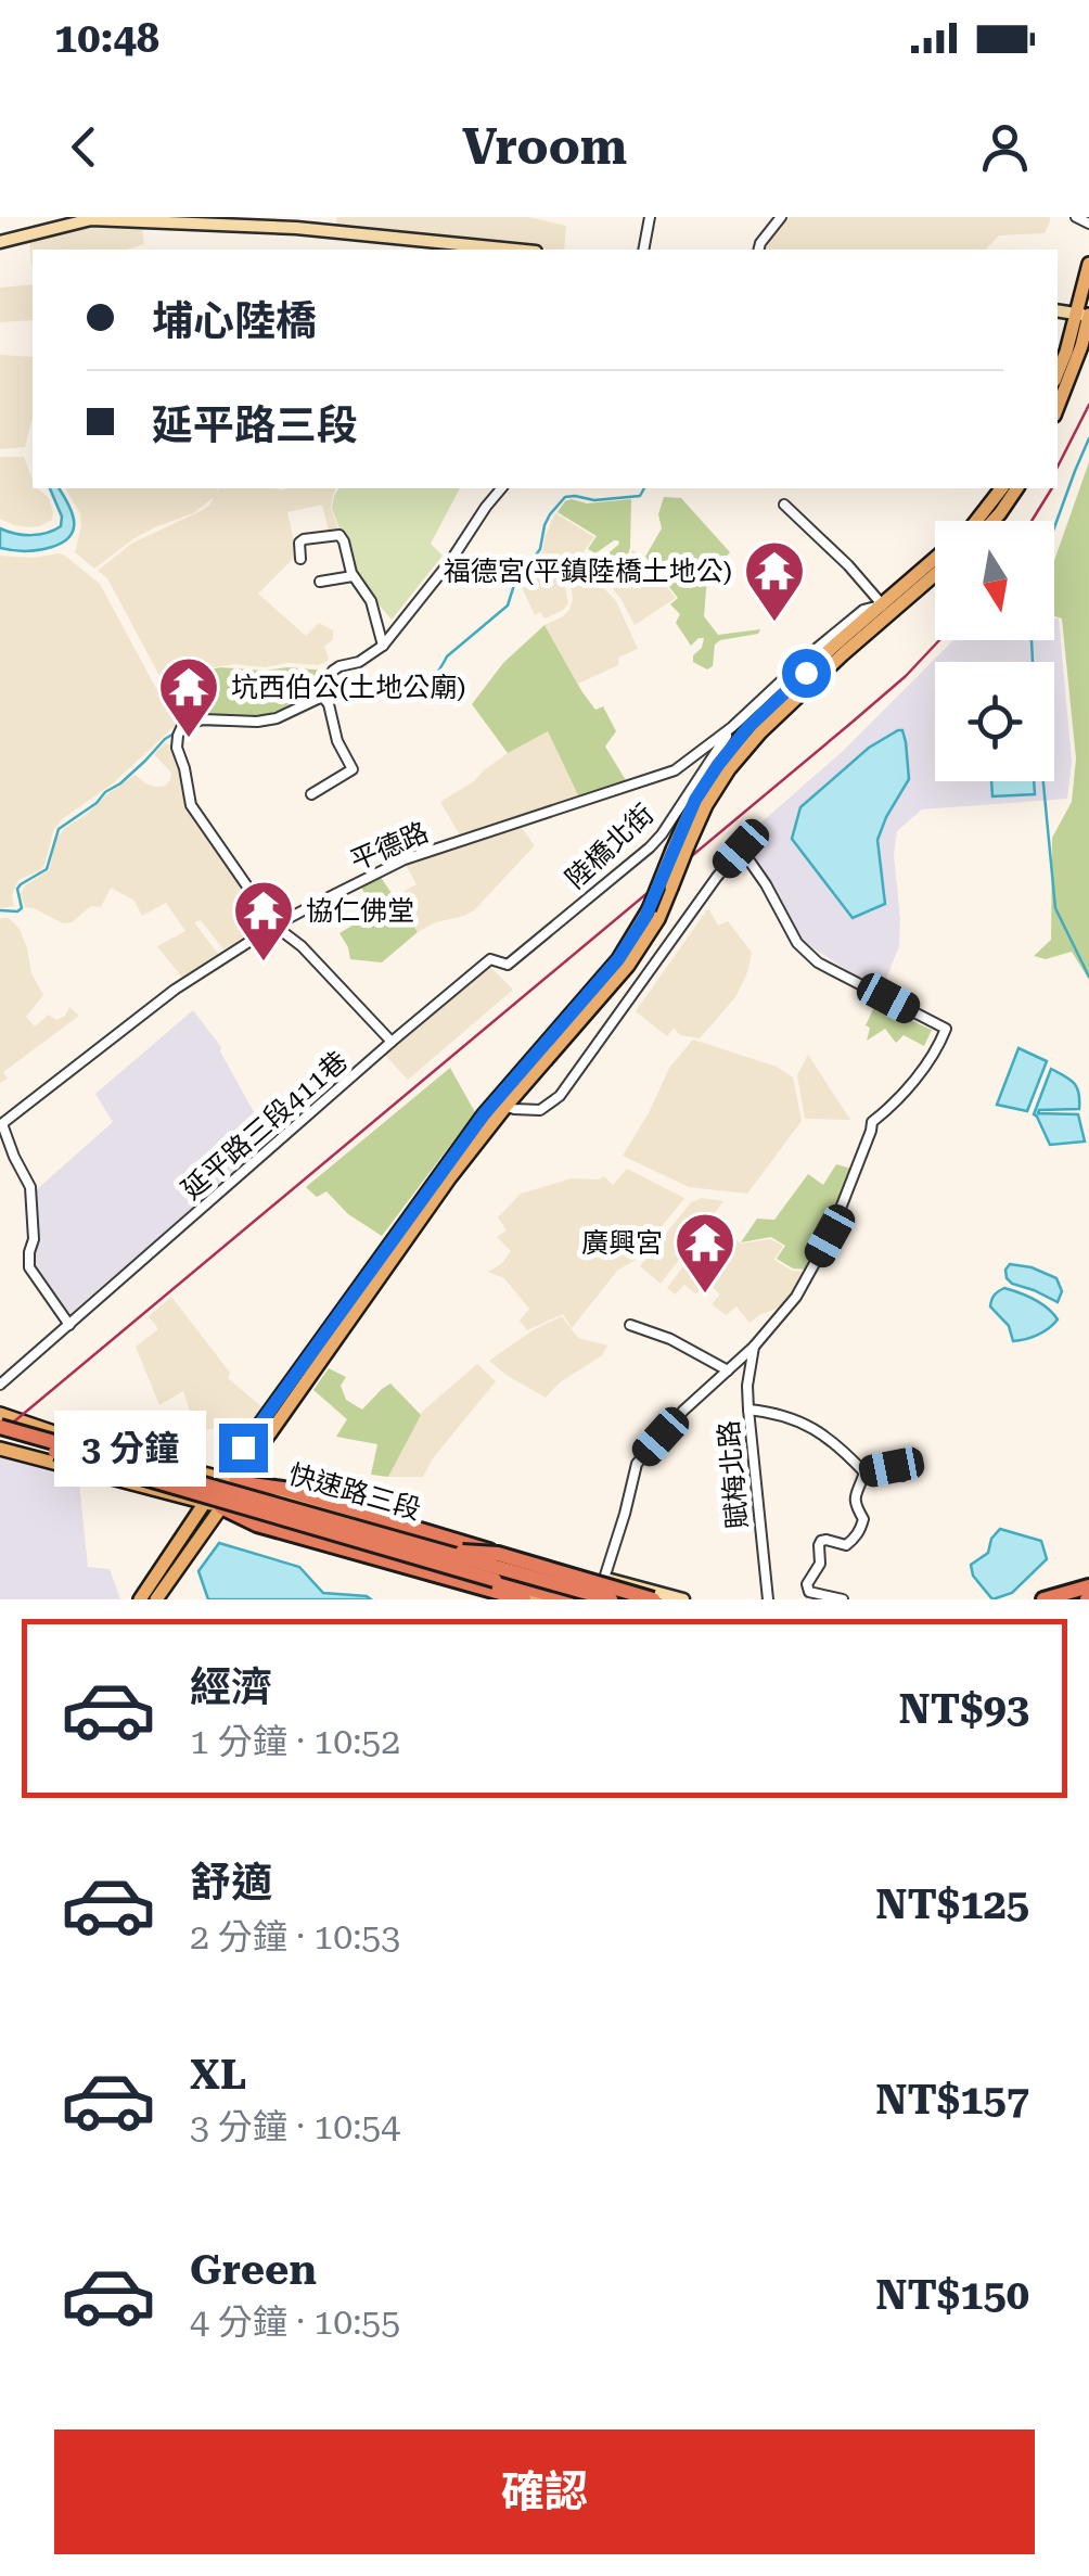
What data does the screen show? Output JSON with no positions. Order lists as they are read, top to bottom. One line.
{"streets":{"main road":["快速路三段"],"street":["平德路","陸橋北街","延平路三段411巷","賦梅北路"]},"crossings":[["平德路","陸橋北街"],["陸橋北街","延平路三段411巷"]],"places":{"temple":["福德宮(平鎮陸橋土地公)","坑西伯公(土地公廟)","協仁佛堂","廣興宮"]},"north":"bottom","page":{"status":"10:48","header":"Vroom","banner":["埔心陸橋","延平路三段"],"bubble":"3 分鐘","list":[{"name":"經濟","note":"1 分鐘 · 10:52","value":"NT$93"},{"name":"舒適","note":"2 分鐘 · 10:53","value":"NT$125"},{"name":"XL","note":"3 分鐘 · 10:54","value":"NT$157"},{"name":"Green","note":"4 分鐘 · 10:55","value":"NT$150"}],"buttons":"確認"}}
